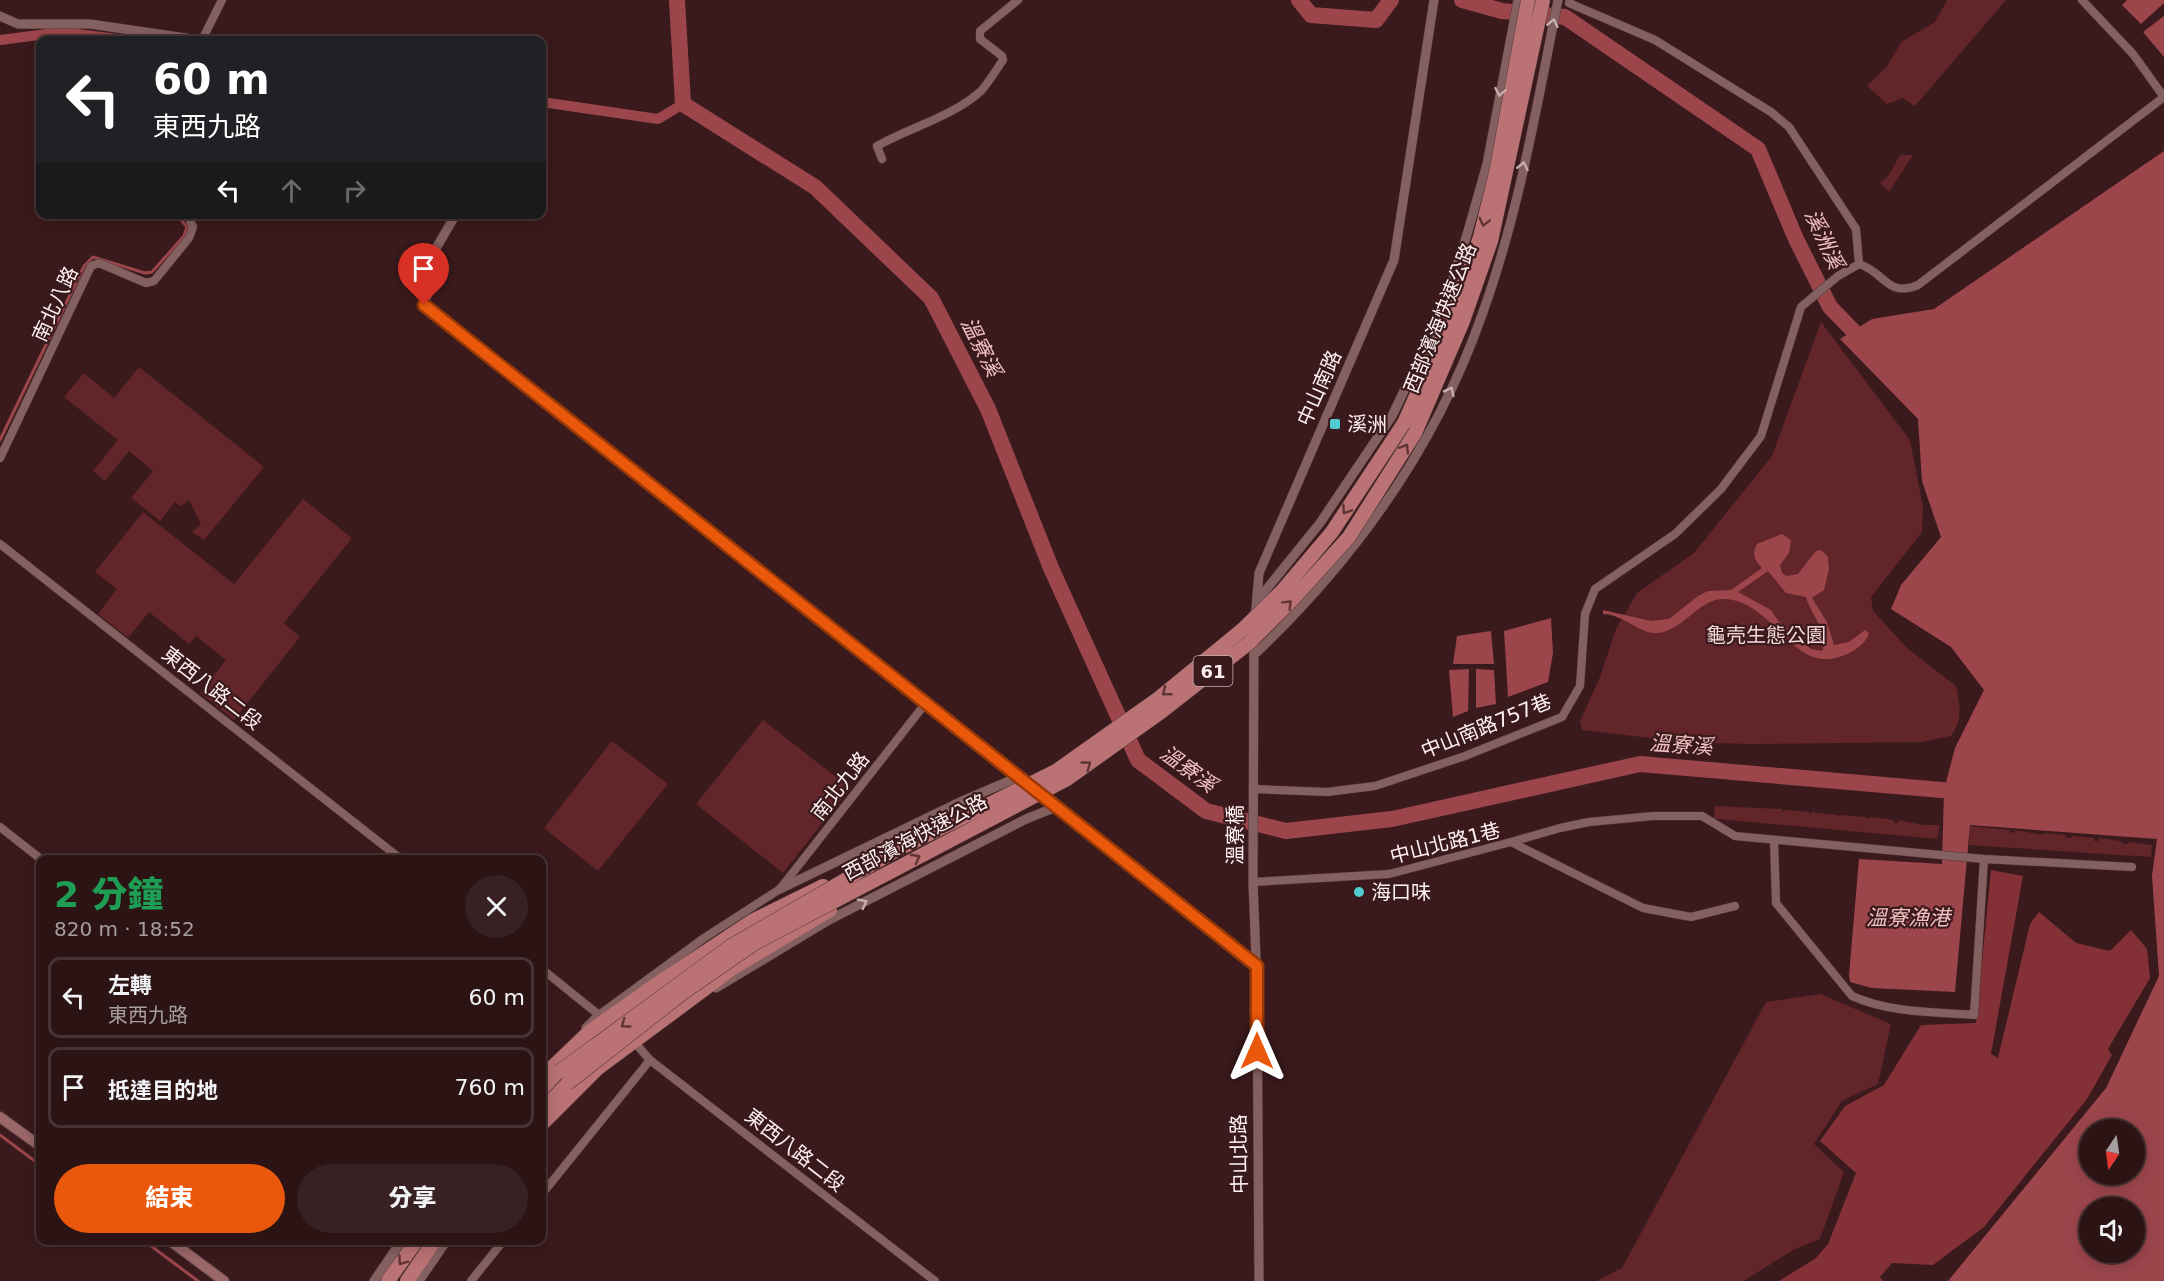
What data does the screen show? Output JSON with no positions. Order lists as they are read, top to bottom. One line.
{"streets":{"highway":["西部濱海快速公路","61"],"street":["南北八路","中山南路","東西八路二段","中山南路757巷","南北九路","溫寮橋","中山北路1巷","中山北路"]},"crossings":[["中山南路","中山南路757巷"],["中山南路","溫寮橋"],["中山南路757巷","溫寮橋"],["溫寮橋","中山北路1巷"],["溫寮橋","中山北路"],["中山北路1巷","中山北路"]],"water":["溪洲溪","溫寮溪","溫寮漁港"],"parks":["龜壳生態公園"],"places":{"transit":["溪洲"],"other":["海口味"]},"north":"bottom","page":{"turn":["60 m","東西九路"],"heading":["2 分鐘","820 m · 18:52"],"list":[{"name":"左轉","note":"東西九路","value":"60 m"},{"name":"抵達目的地","value":"760 m"}],"buttons":["結束","分享"]}}
